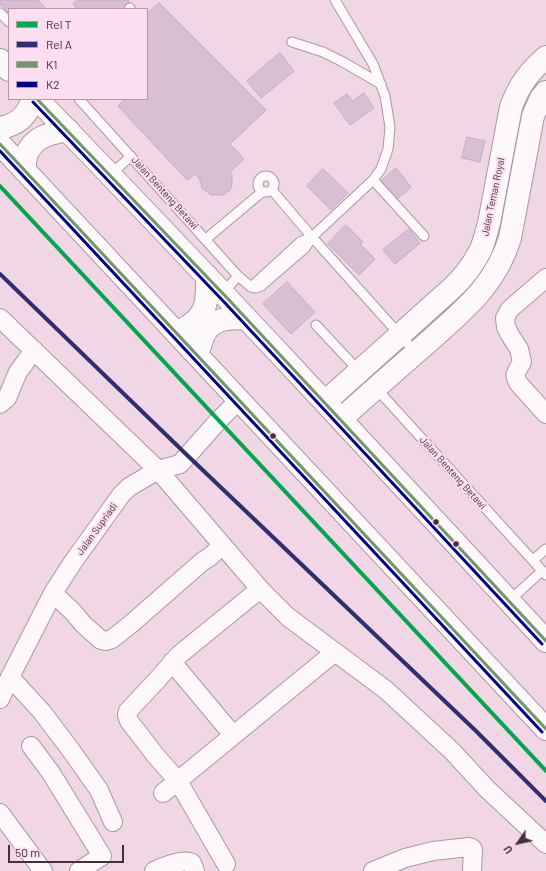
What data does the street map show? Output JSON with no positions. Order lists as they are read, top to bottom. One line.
{"streets":{"main road":["Jalan Teman Royal"],"street":["Jalan Supriadi"],"lane":["Jalan Benteng Betawi"]},"lines":["transit line K1","transit line K2","rail line T","rail line A"],"legend":["Rel T","Rel A","K1","K2"],"scale_bar":"50 m","north":"bottom left"}
